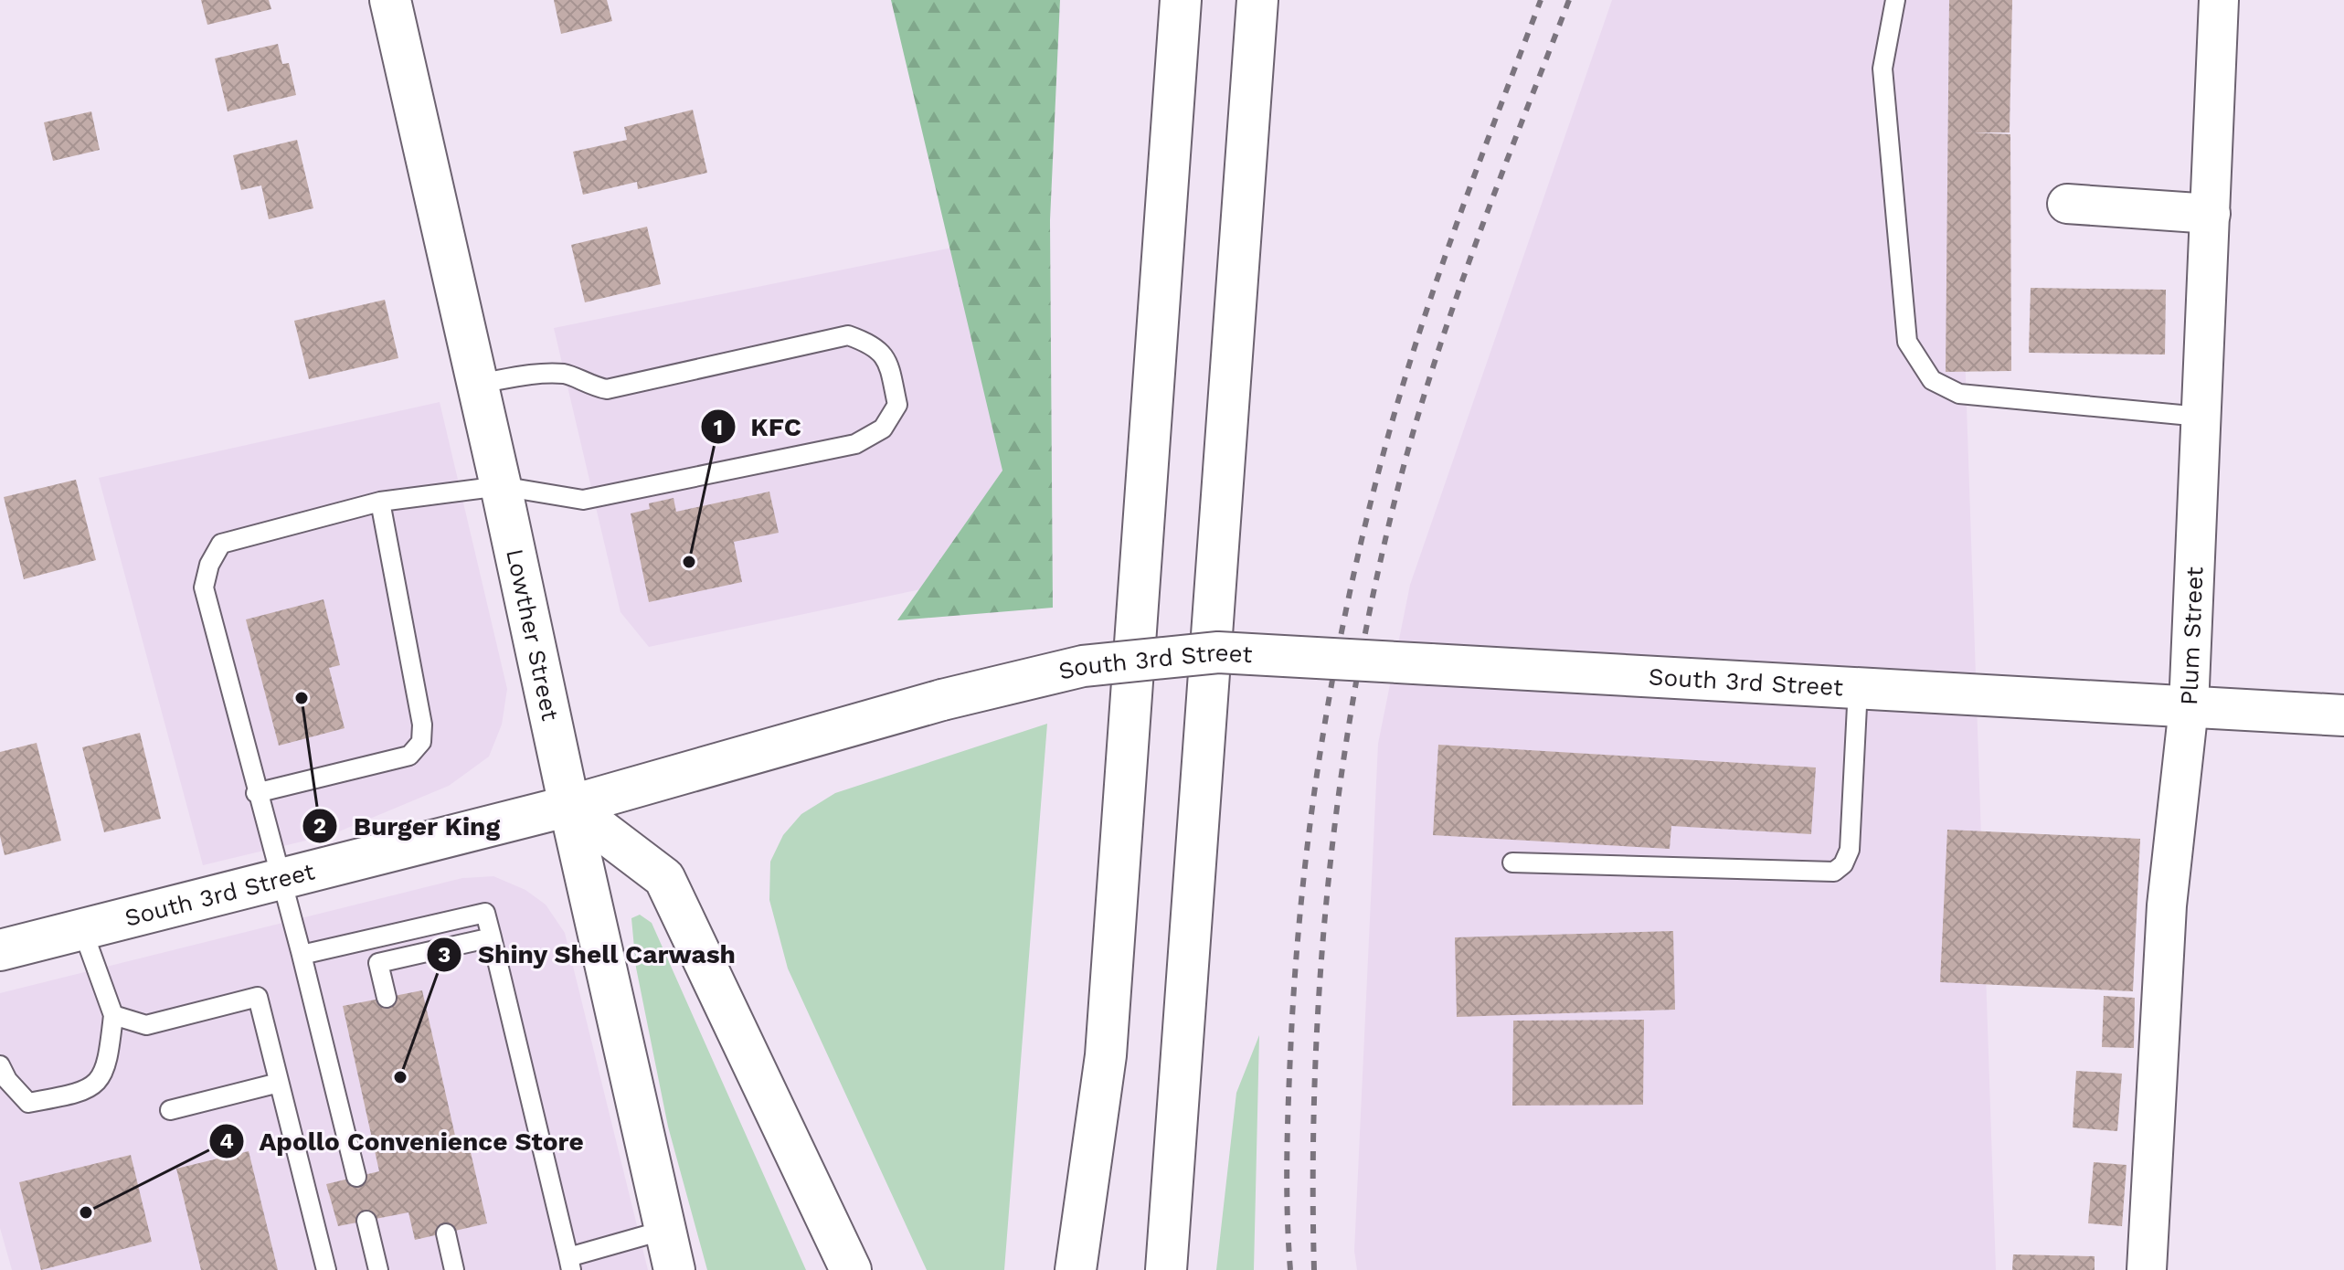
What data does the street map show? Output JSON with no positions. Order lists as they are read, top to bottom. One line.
{"streets":{"main road":["Lowther Street","South 3rd Street"],"street":["Plum Street"]},"crossings":[["Lowther Street","South 3rd Street"],["Plum Street","South 3rd Street"]],"places":["KFC","Burger King","Shiny Shell Carwash","Apollo Convenience Store"]}
